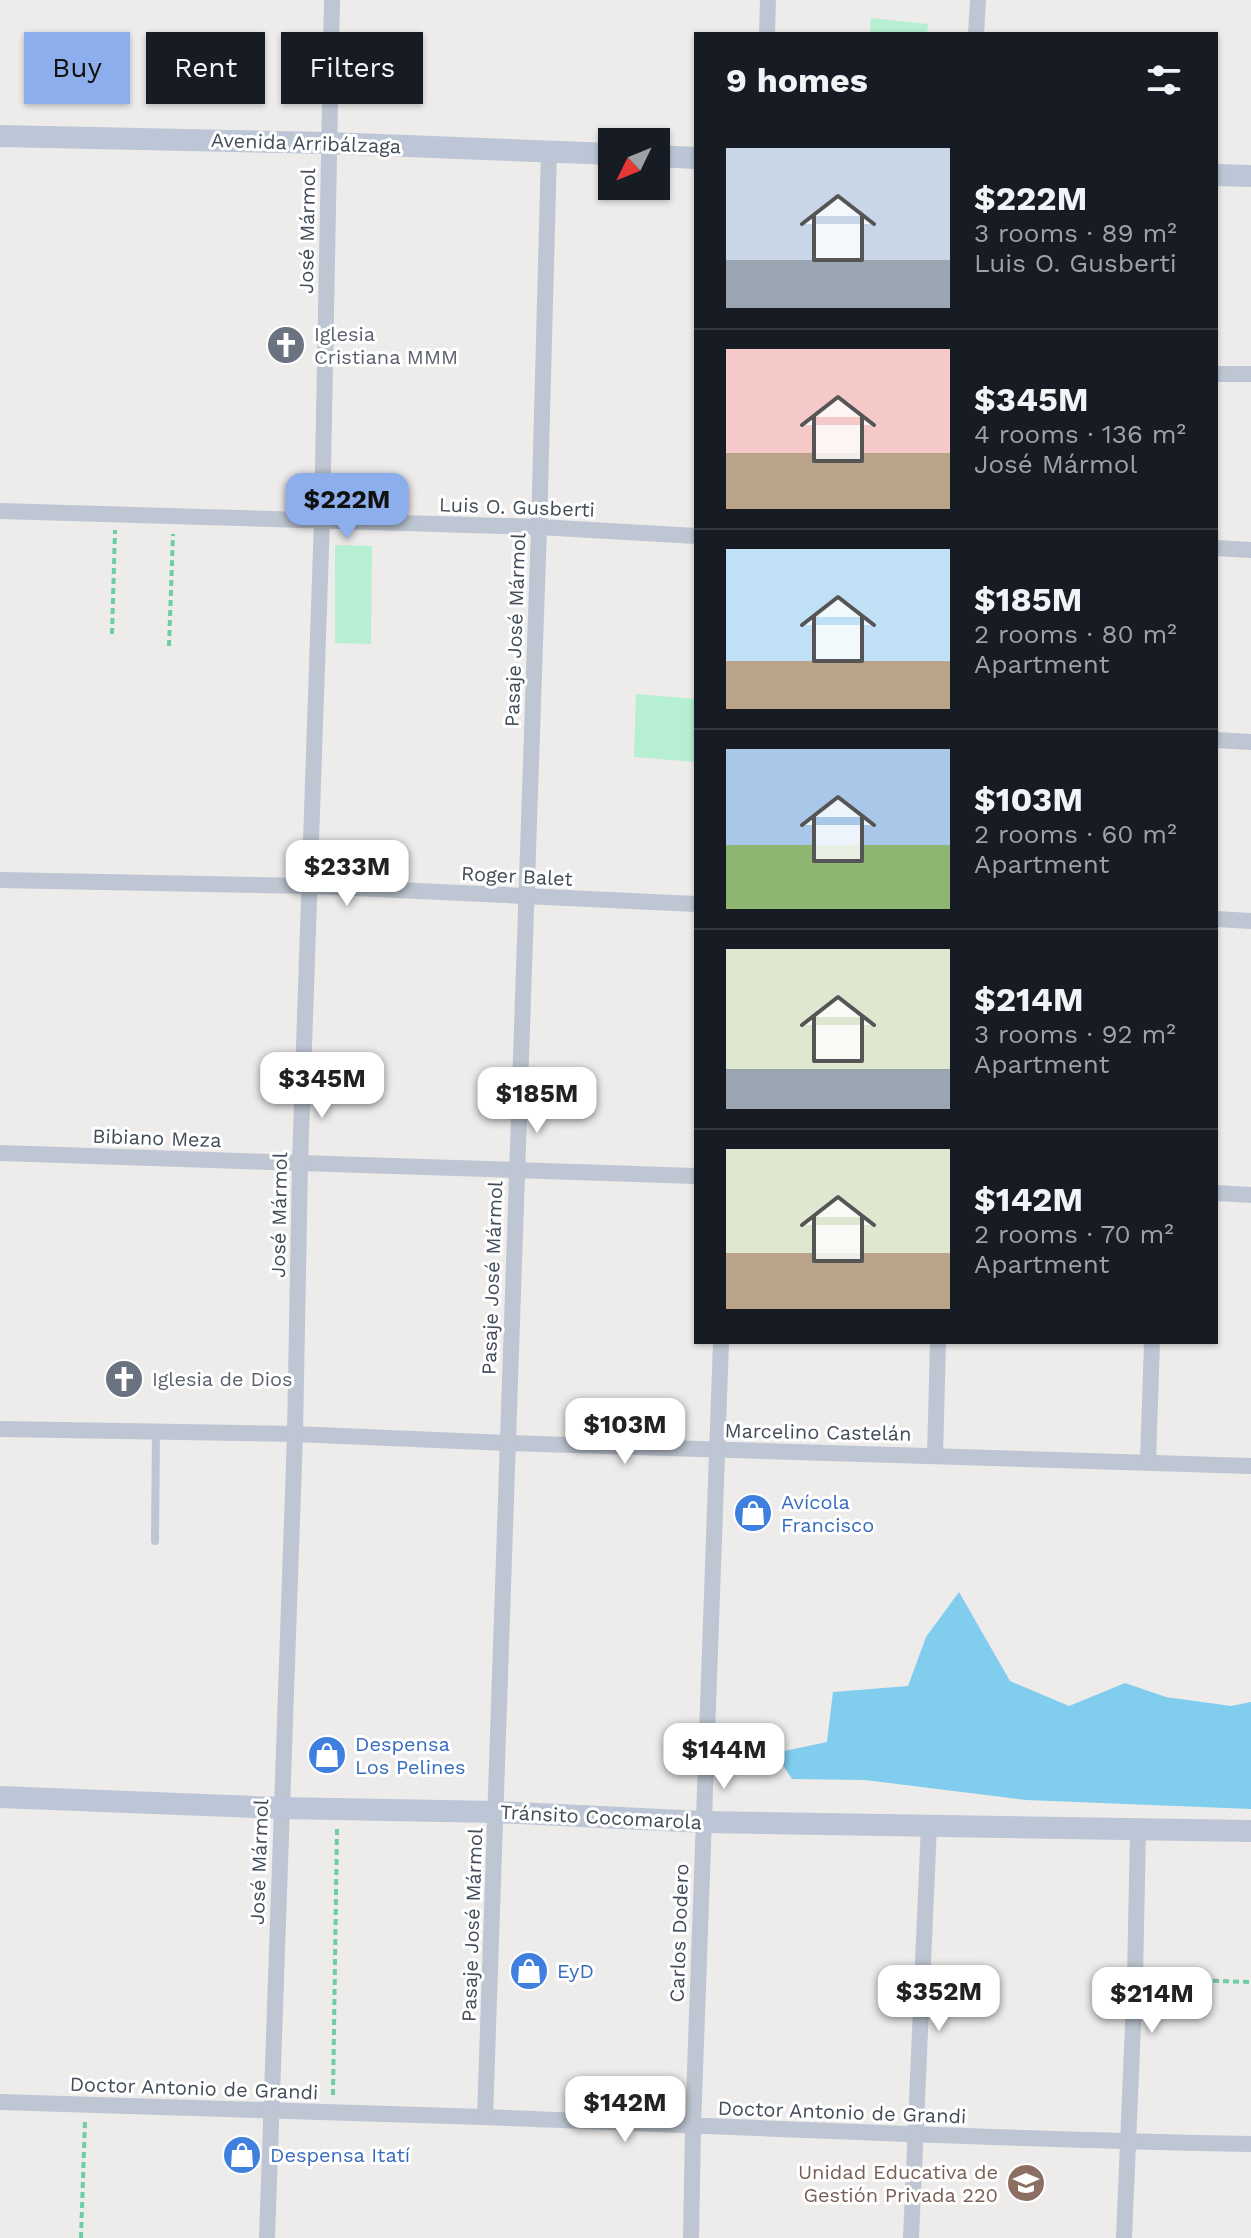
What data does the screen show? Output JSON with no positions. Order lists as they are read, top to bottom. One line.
{"streets":{"street":["Avenida Arribálzaga","José Mármol","Luis O. Gusberti","Pasaje José Mármol","Roger Balet","Bibiano Meza","Marcelino Castelán","Tránsito Cocomarola","Carlos Dodero","Doctor Antonio de Grandi"]},"crossings":[["Avenida Arribálzaga","José Mármol"],["Avenida Arribálzaga","Pasaje José Mármol"],["José Mármol","Luis O. Gusberti"],["José Mármol","Roger Balet"],["José Mármol","Bibiano Meza"],["José Mármol","Marcelino Castelán"],["José Mármol","Tránsito Cocomarola"],["José Mármol","Doctor Antonio de Grandi"],["Luis O. Gusberti","Pasaje José Mármol"],["Pasaje José Mármol","Roger Balet"],["Pasaje José Mármol","Bibiano Meza"],["Pasaje José Mármol","Marcelino Castelán"],["Pasaje José Mármol","Tránsito Cocomarola"],["Pasaje José Mármol","Doctor Antonio de Grandi"],["Marcelino Castelán","Carlos Dodero"],["Tránsito Cocomarola","Carlos Dodero"],["Carlos Dodero","Doctor Antonio de Grandi"]],"places":{"church":["Iglesia Cristiana MMM","Iglesia de Dios"],"shop":["Avícola Francisco","Despensa Los Pelines","EyD","Despensa Itatí"],"school or university":["Unidad Educativa de Gestión Privada 220"]},"north":"bottom left","page":{"chip":["Buy","Rent","Filters"],"heading":"9 homes","list":[{"name":"$222M","note":"3 rooms · 89 m² · Luis O. Gusberti"},{"name":"$345M","note":"4 rooms · 136 m² · José Mármol"},{"name":"$185M","note":"2 rooms · 80 m² · Apartment"},{"name":"$103M","note":"2 rooms · 60 m² · Apartment"},{"name":"$214M","note":"3 rooms · 92 m² · Apartment"},{"name":"$142M","note":"2 rooms · 70 m² · Apartment"}],"price":["$222M","$233M","$345M","$185M","$103M","$144M","$352M","$214M","$142M"]}}
